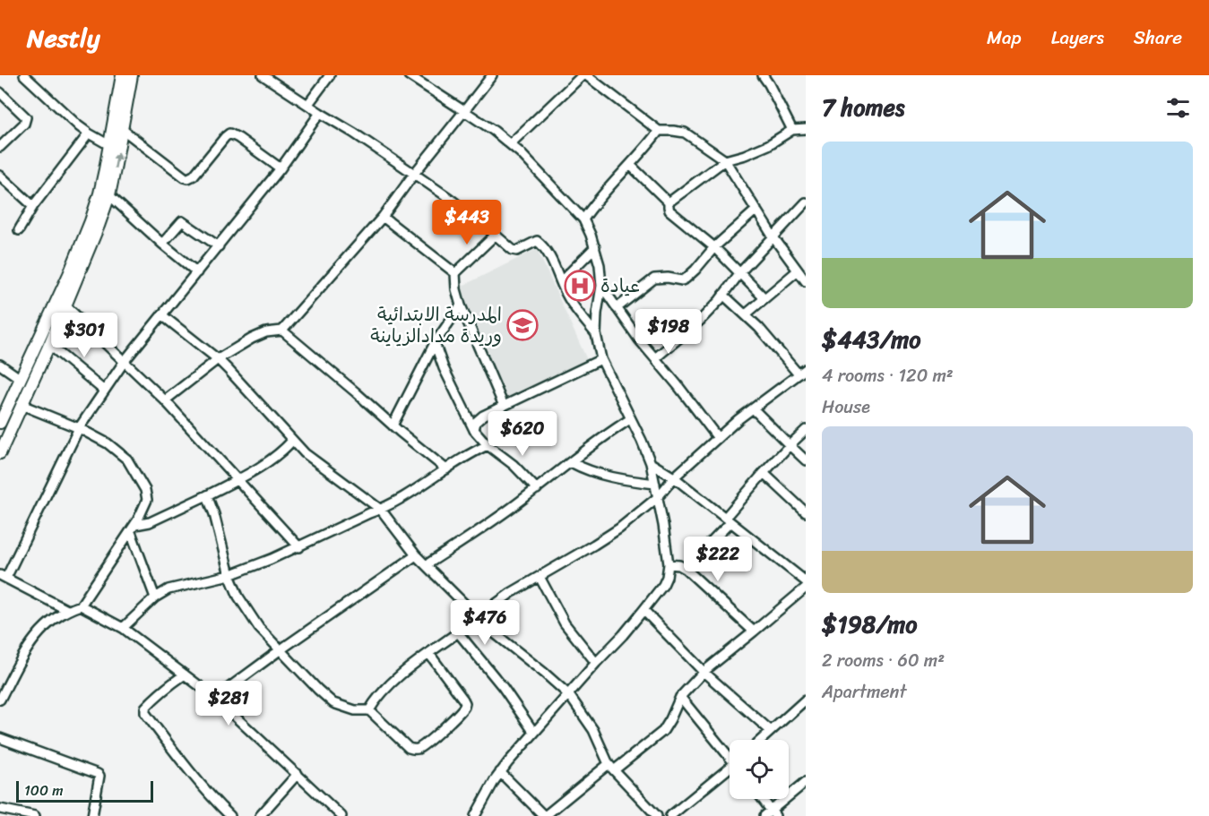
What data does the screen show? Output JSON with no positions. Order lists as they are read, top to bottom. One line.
{"places":{"hospital":["عيادة"],"school or university":["المدرسة الابتدائية وريدة مدادالزياينة"]},"scale_bar":"100 m","page":{"header":"Nestly","nav":["Map","Layers","Share"],"heading":"7 homes","list":[{"name":"$443/mo","note":"4 rooms · 120 m² · House"},{"name":"$198/mo","note":"2 rooms · 60 m² · Apartment"}],"price":["$443","$198","$301","$620","$222","$476","$281"],"scale":"100 m"}}
